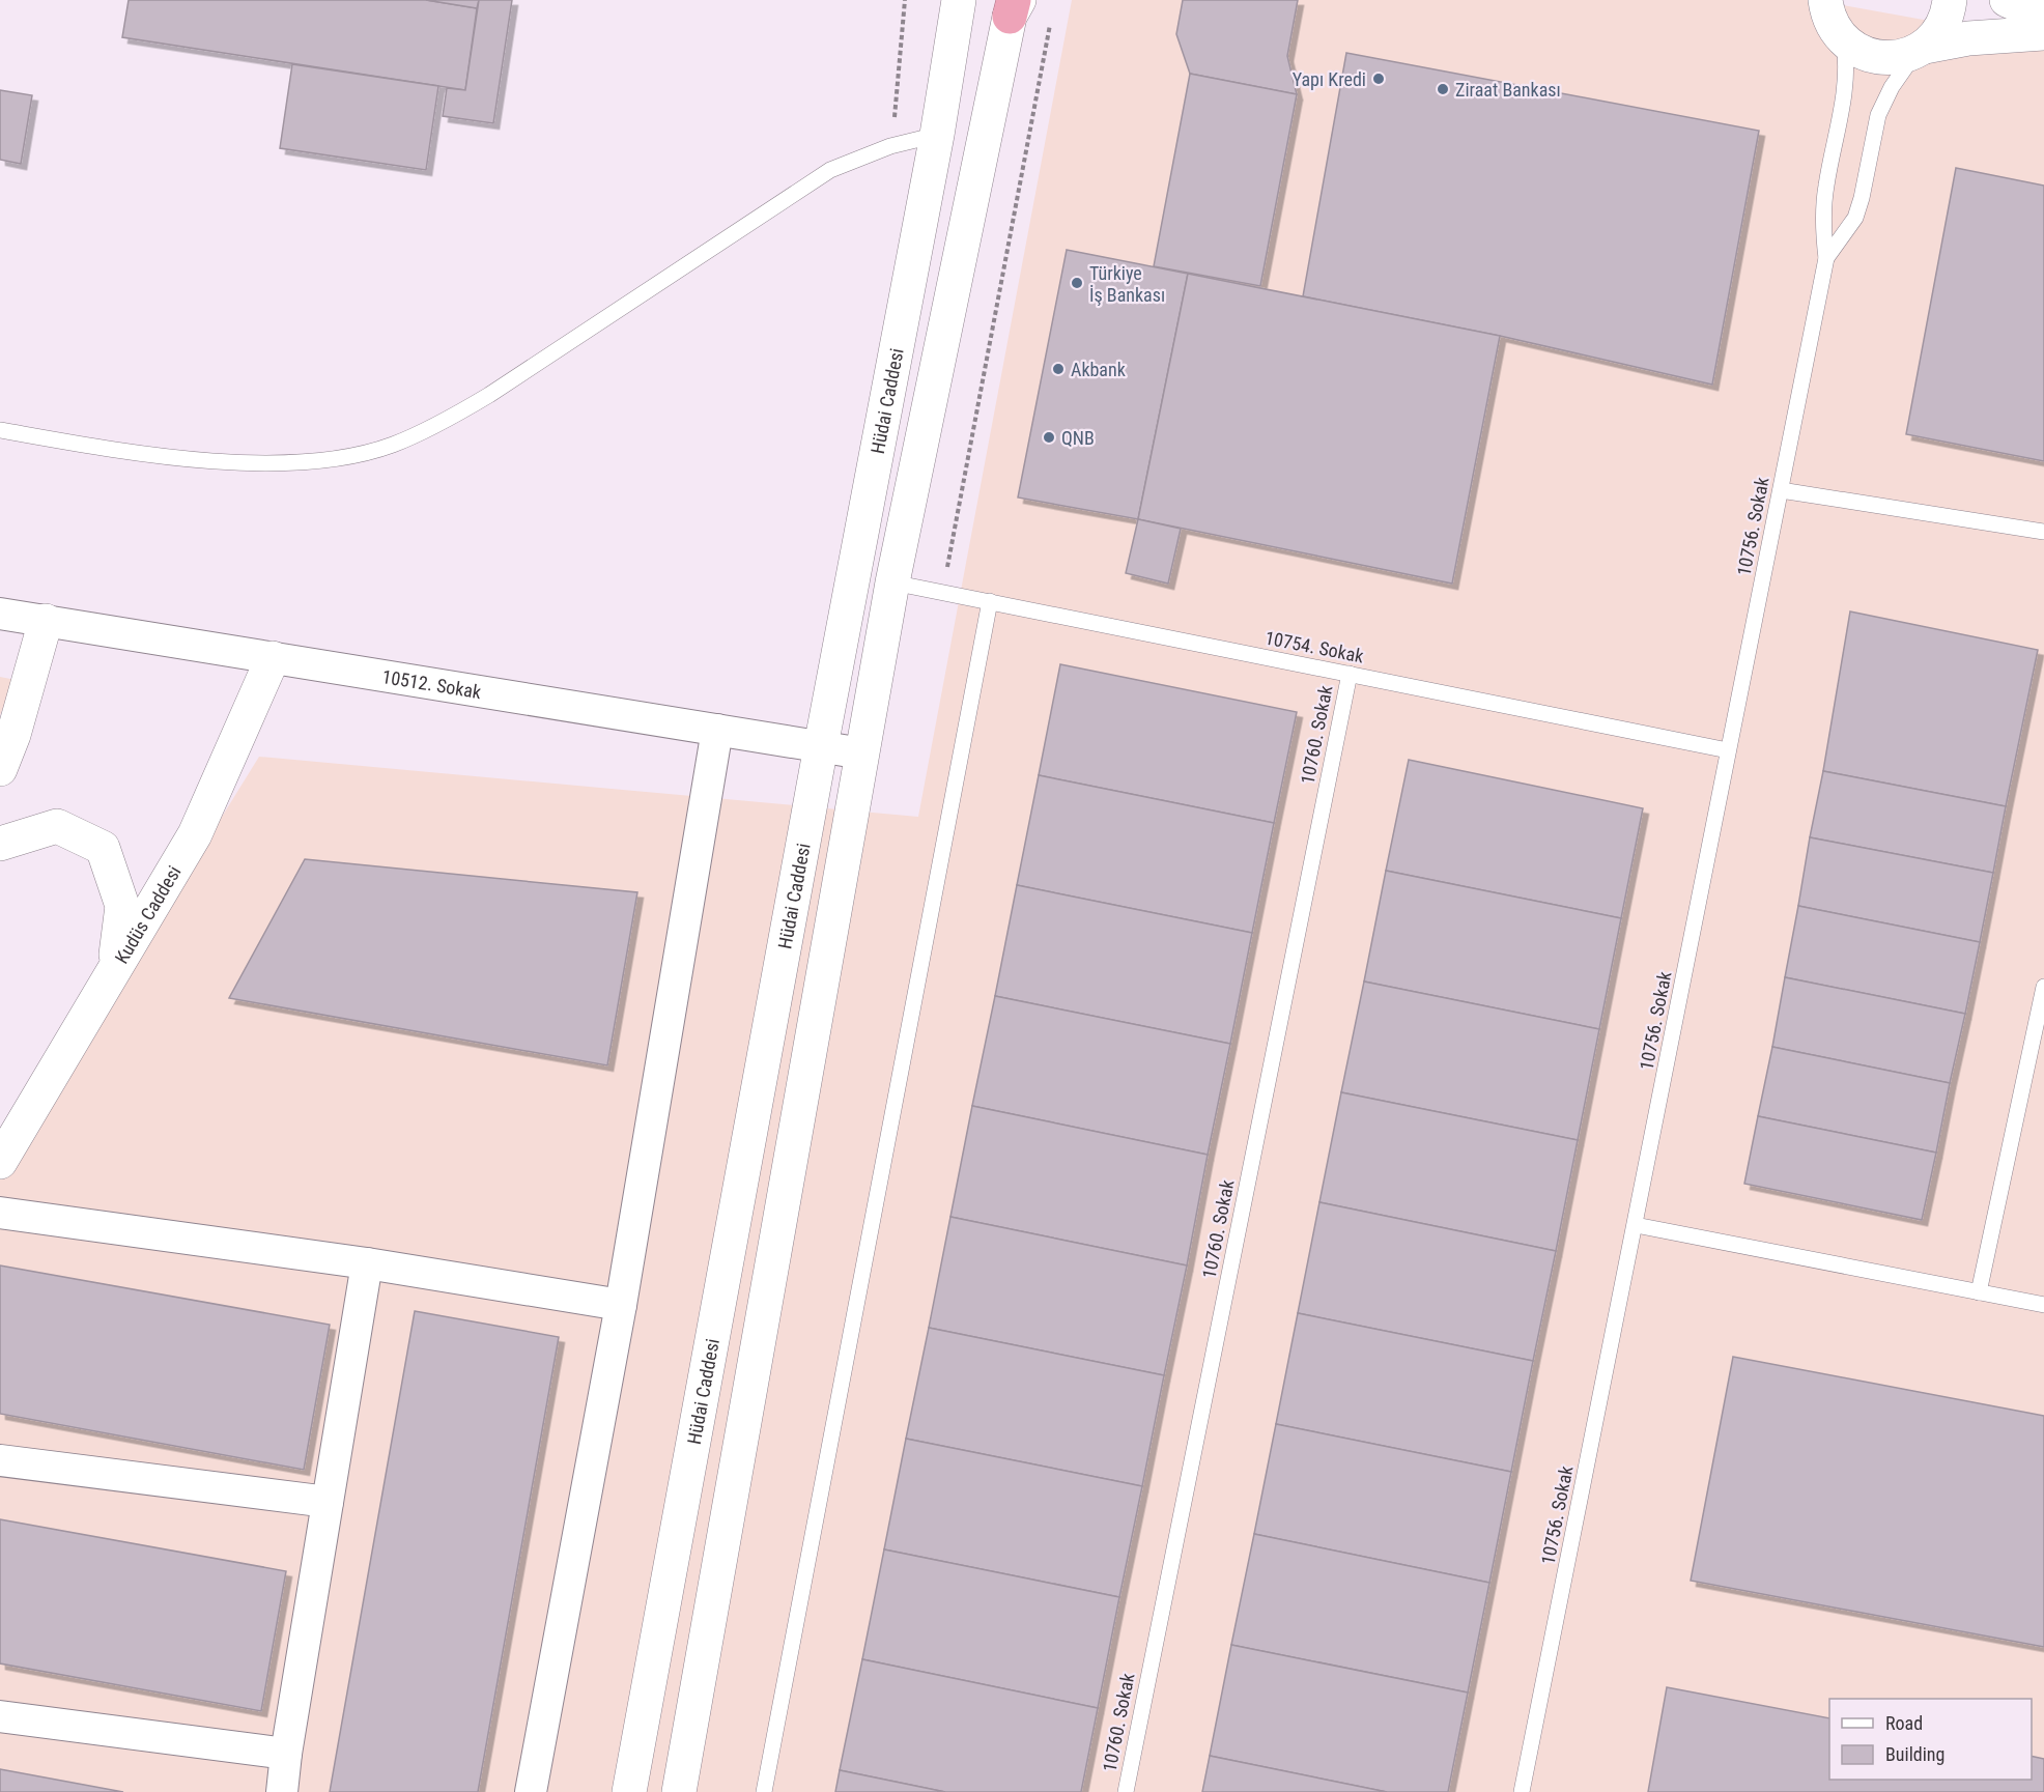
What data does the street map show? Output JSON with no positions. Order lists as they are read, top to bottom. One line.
{"streets":{"street":["Hüdai Caddesi","10512. Sokak","Kudüs Caddesi"],"lane":["10756. Sokak","10754. Sokak","10760. Sokak"]},"crossings":[["Hüdai Caddesi","10512. Sokak"],["10756. Sokak","10754. Sokak"],["10754. Sokak","10760. Sokak"],["10512. Sokak","Kudüs Caddesi"]],"places":["Yapı Kredi","Ziraat Bankası","Türkiye İş Bankası","Akbank","QNB"],"legend":["Road","Building"]}
